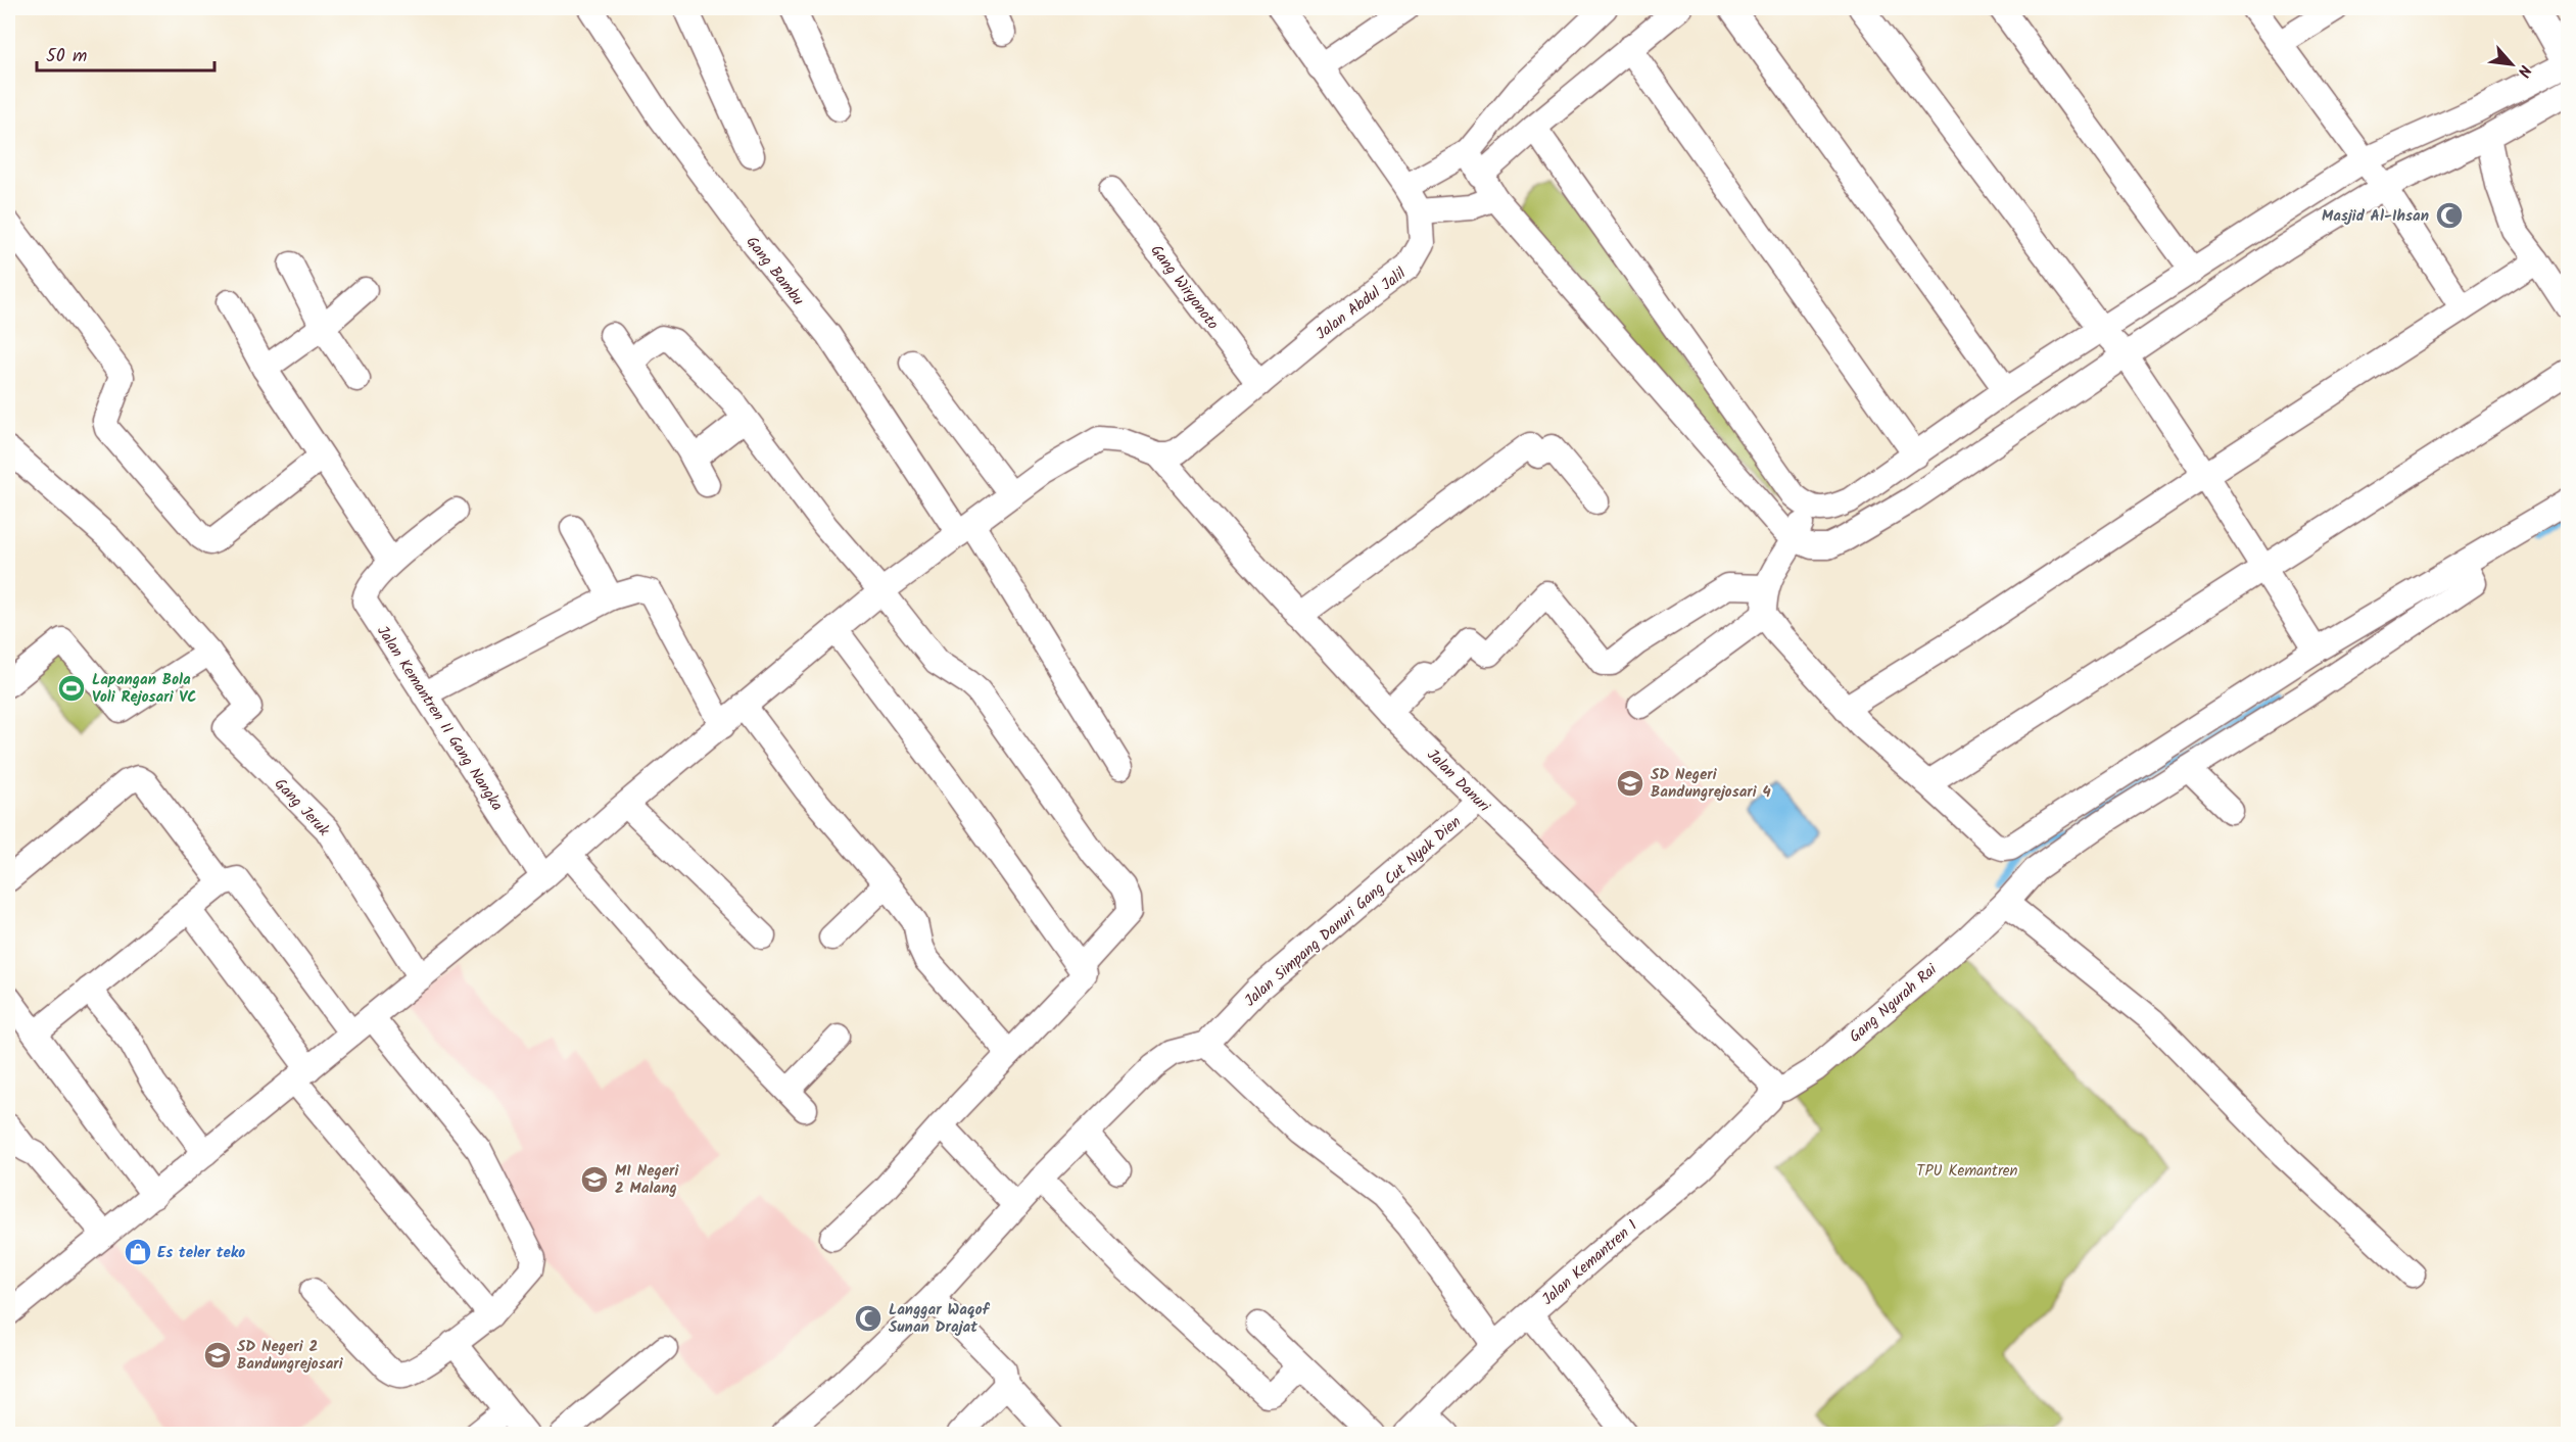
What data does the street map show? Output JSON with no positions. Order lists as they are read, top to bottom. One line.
{"streets":{"street":["Gang Bambu","Gang Wiryonoto","Jalan Abdul Jalil","Jalan Kemantren II Gang Nangka","Jalan Danuri","Gang Jeruk","Jalan Simpang Danuri Gang Cut Nyak Dien","Gang Ngurah Rai","Jalan Kemantren 1"]},"crossings":[["Gang Wiryonoto","Jalan Abdul Jalil"],["Jalan Abdul Jalil","Jalan Danuri"],["Jalan Danuri","Jalan Simpang Danuri Gang Cut Nyak Dien"],["Jalan Danuri","Gang Ngurah Rai"],["Jalan Danuri","Jalan Kemantren 1"],["Gang Ngurah Rai","Jalan Kemantren 1"]],"parks":["TPU Kemantren"],"places":{"mosque":["Masjid Al-Ihsan","Langgar Waqof Sunan Drajat"],"sports":["Lapangan Bola Voli Rejosari VC"],"school or university":["SD Negeri Bandungrejosari 4","MI Negeri 2 Malang","SD Negeri 2 Bandungrejosari"],"shop":["Es teler teko"]},"scale_bar":"50 m","north":"bottom right"}
